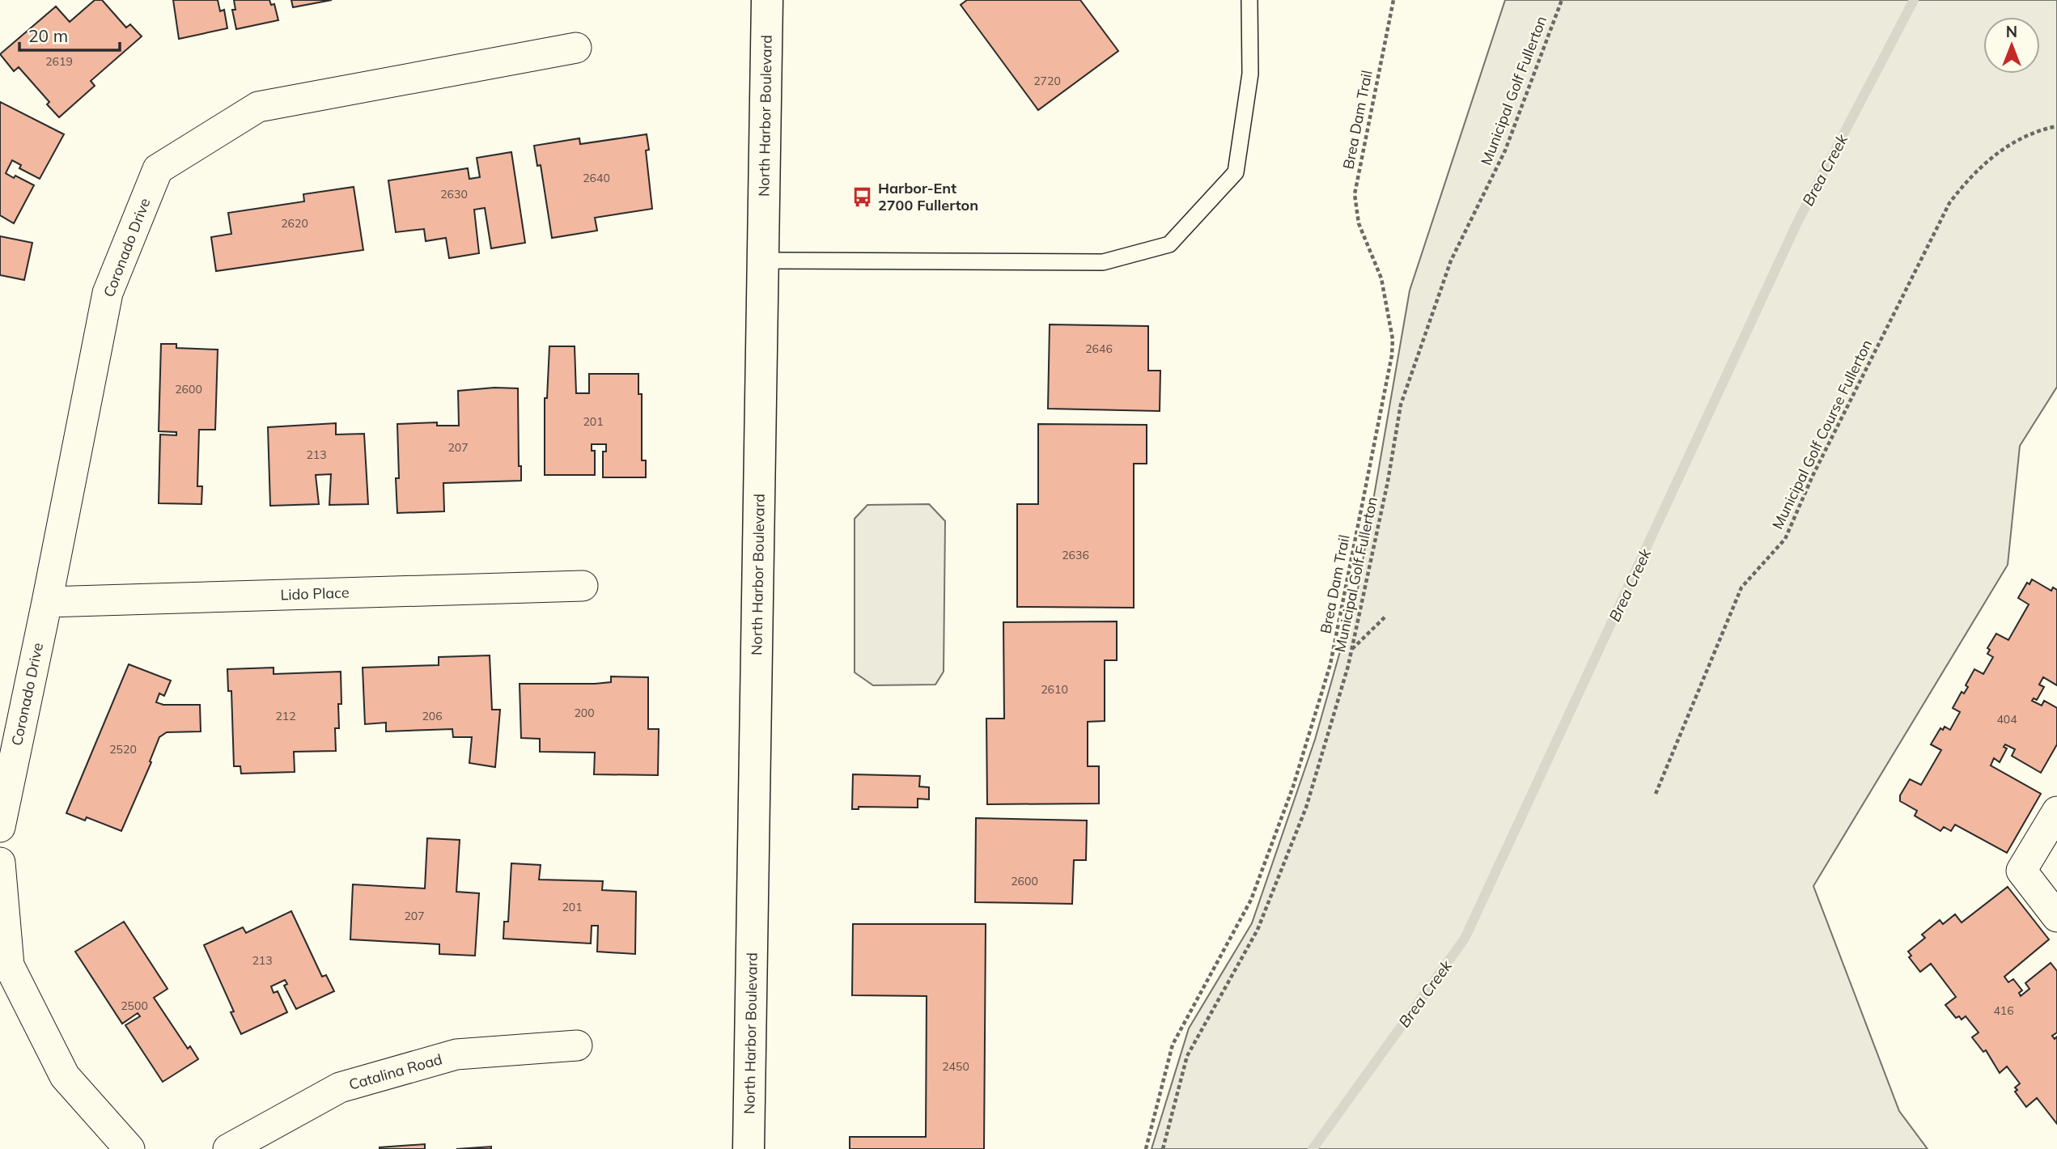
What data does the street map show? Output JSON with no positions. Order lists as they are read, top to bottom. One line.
{"streets":{"main road":["North Harbor Boulevard"],"street":["Coronado Drive","Lido Place","Catalina Road"],"path":["Municipal Golf Fullerton","Brea Dam Trail","Municipal Golf Course Fullerton"]},"crossings":[["Coronado Drive","Lido Place"]],"water":["Brea Creek"],"places":{"bus stop":["Harbor-Ent 2700 Fullerton"]},"house_numbers":["2619","2720","2640","2630","2620","2646","2600","201","207","213","2636","2610","200","212","206","404","2520","2600","201","207","213","2500","416","2450"],"scale_bar":"20 m","north":"top"}
